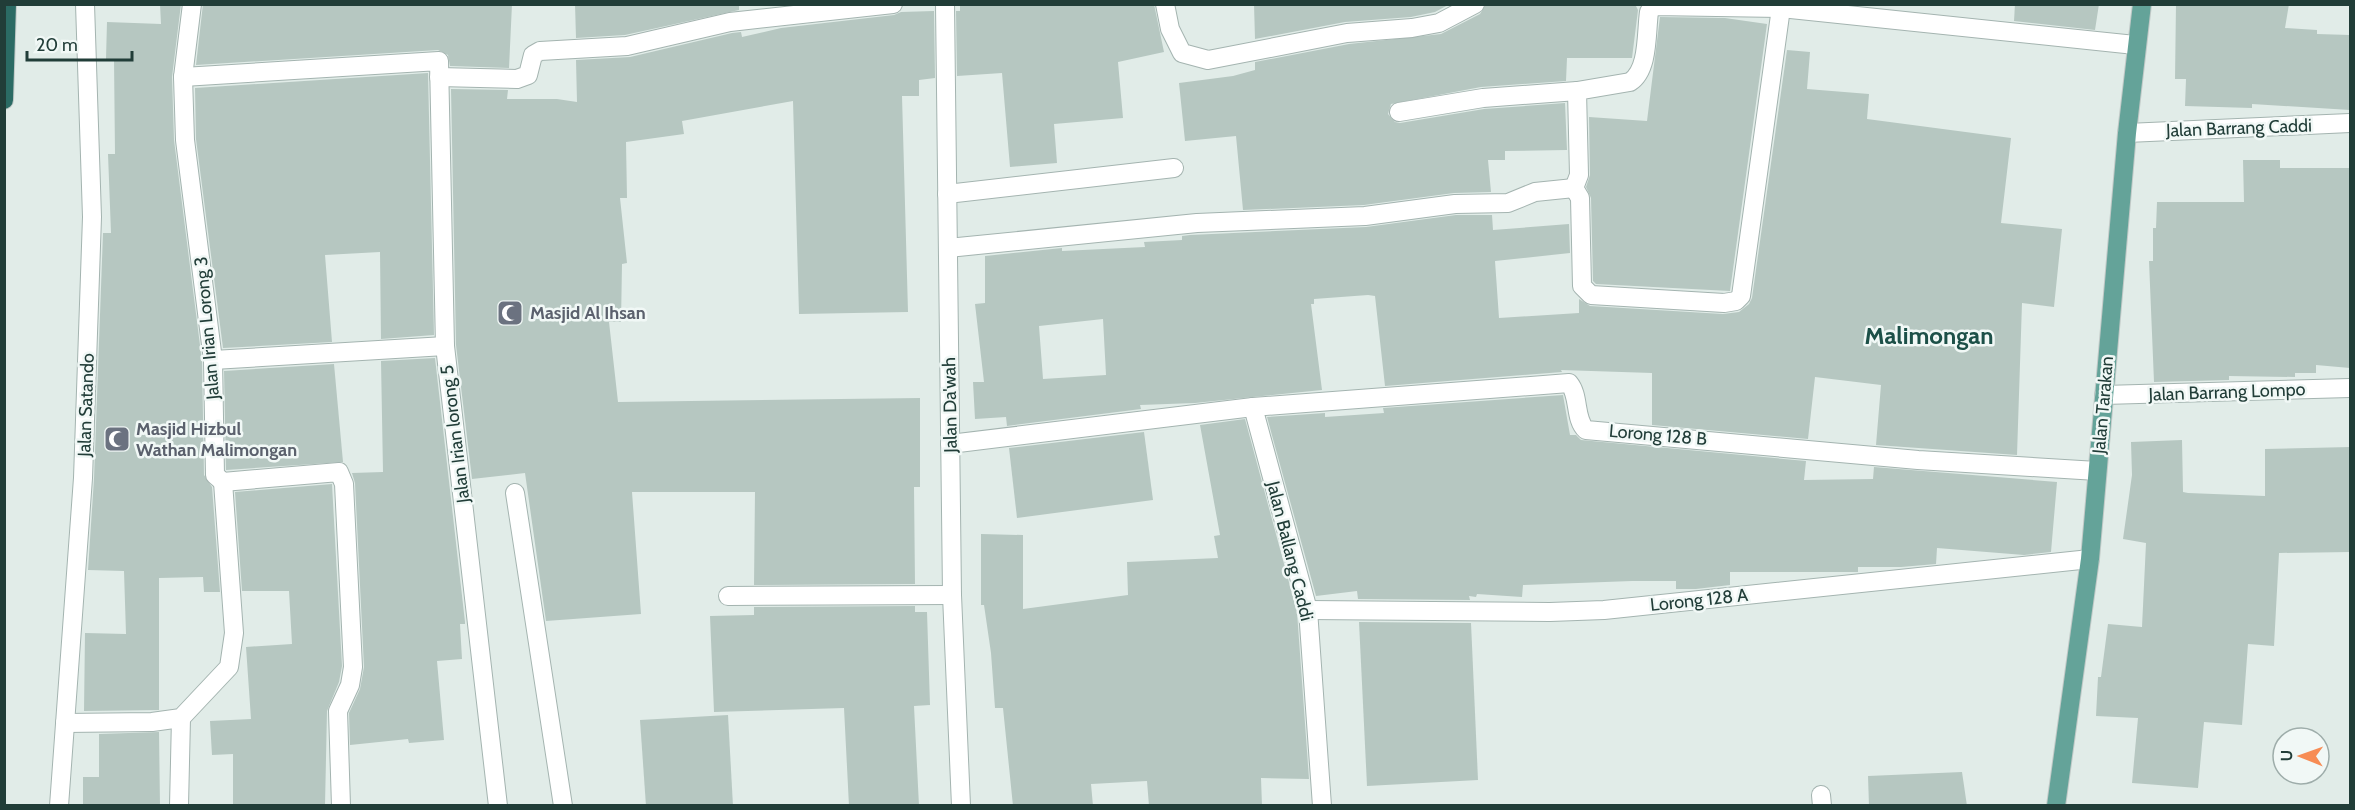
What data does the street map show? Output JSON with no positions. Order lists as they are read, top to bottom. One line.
{"streets":{"main road":["Jalan Tarakan"],"street":["Jalan Barrang Caddi","Jalan Irian Lorong 3","Jalan Barrang Lompo","Jalan Satando","Jalan Da'wah","Jalan Irian lorong 5","Lorong 128 B","Jalan Ballang Caddi","Lorong 128 A"]},"crossings":[["Jalan Barrang Caddi","Jalan Tarakan"],["Jalan Barrang Lompo","Jalan Tarakan"],["Jalan Tarakan","Lorong 128 B"],["Jalan Tarakan","Lorong 128 A"],["Lorong 128 B","Jalan Ballang Caddi"],["Jalan Ballang Caddi","Lorong 128 A"]],"districts":["Malimongan"],"places":{"mosque":["Masjid Al Ihsan","Masjid Hizbul Wathan Malimongan"]},"scale_bar":"20 m","north":"left"}
